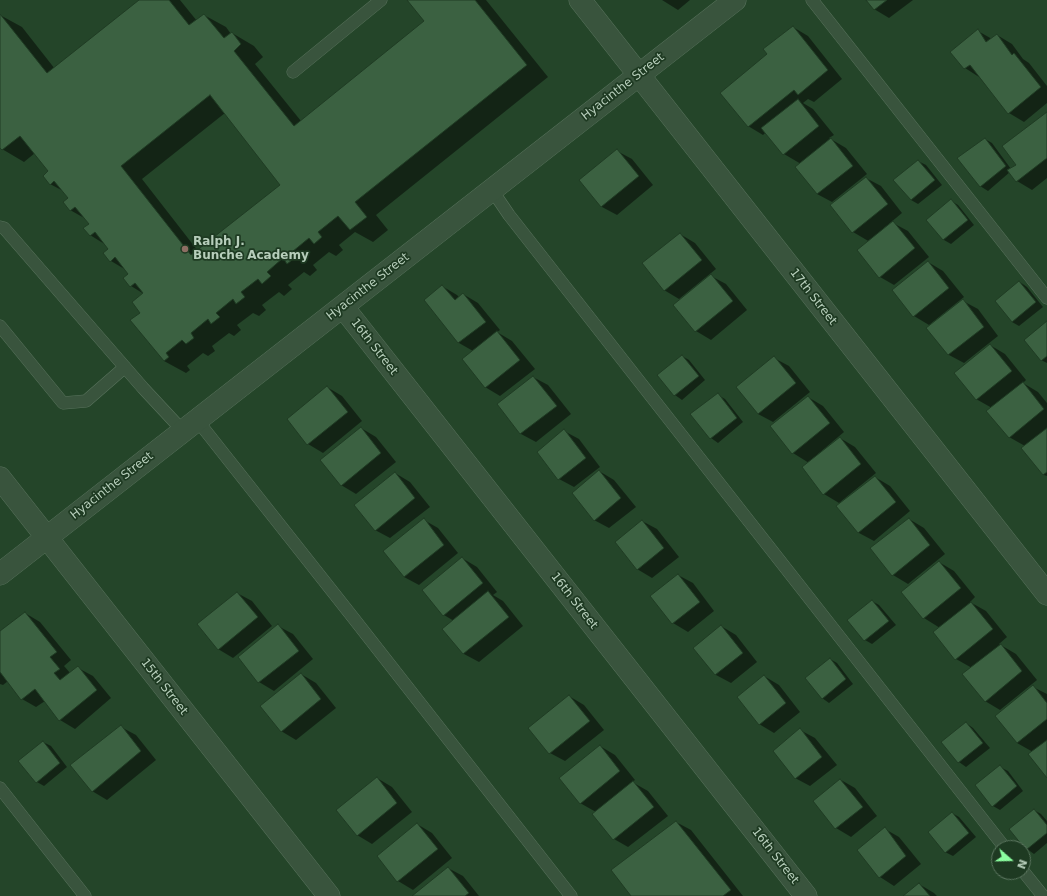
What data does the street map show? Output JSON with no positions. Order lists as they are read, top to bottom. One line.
{"streets":{"street":["Hyacinthe Street","17th Street","16th Street","15th Street"]},"crossings":[["Hyacinthe Street","17th Street"],["Hyacinthe Street","16th Street"],["Hyacinthe Street","15th Street"]],"places":["Ralph J. Bunche Academy"],"north":"right"}
